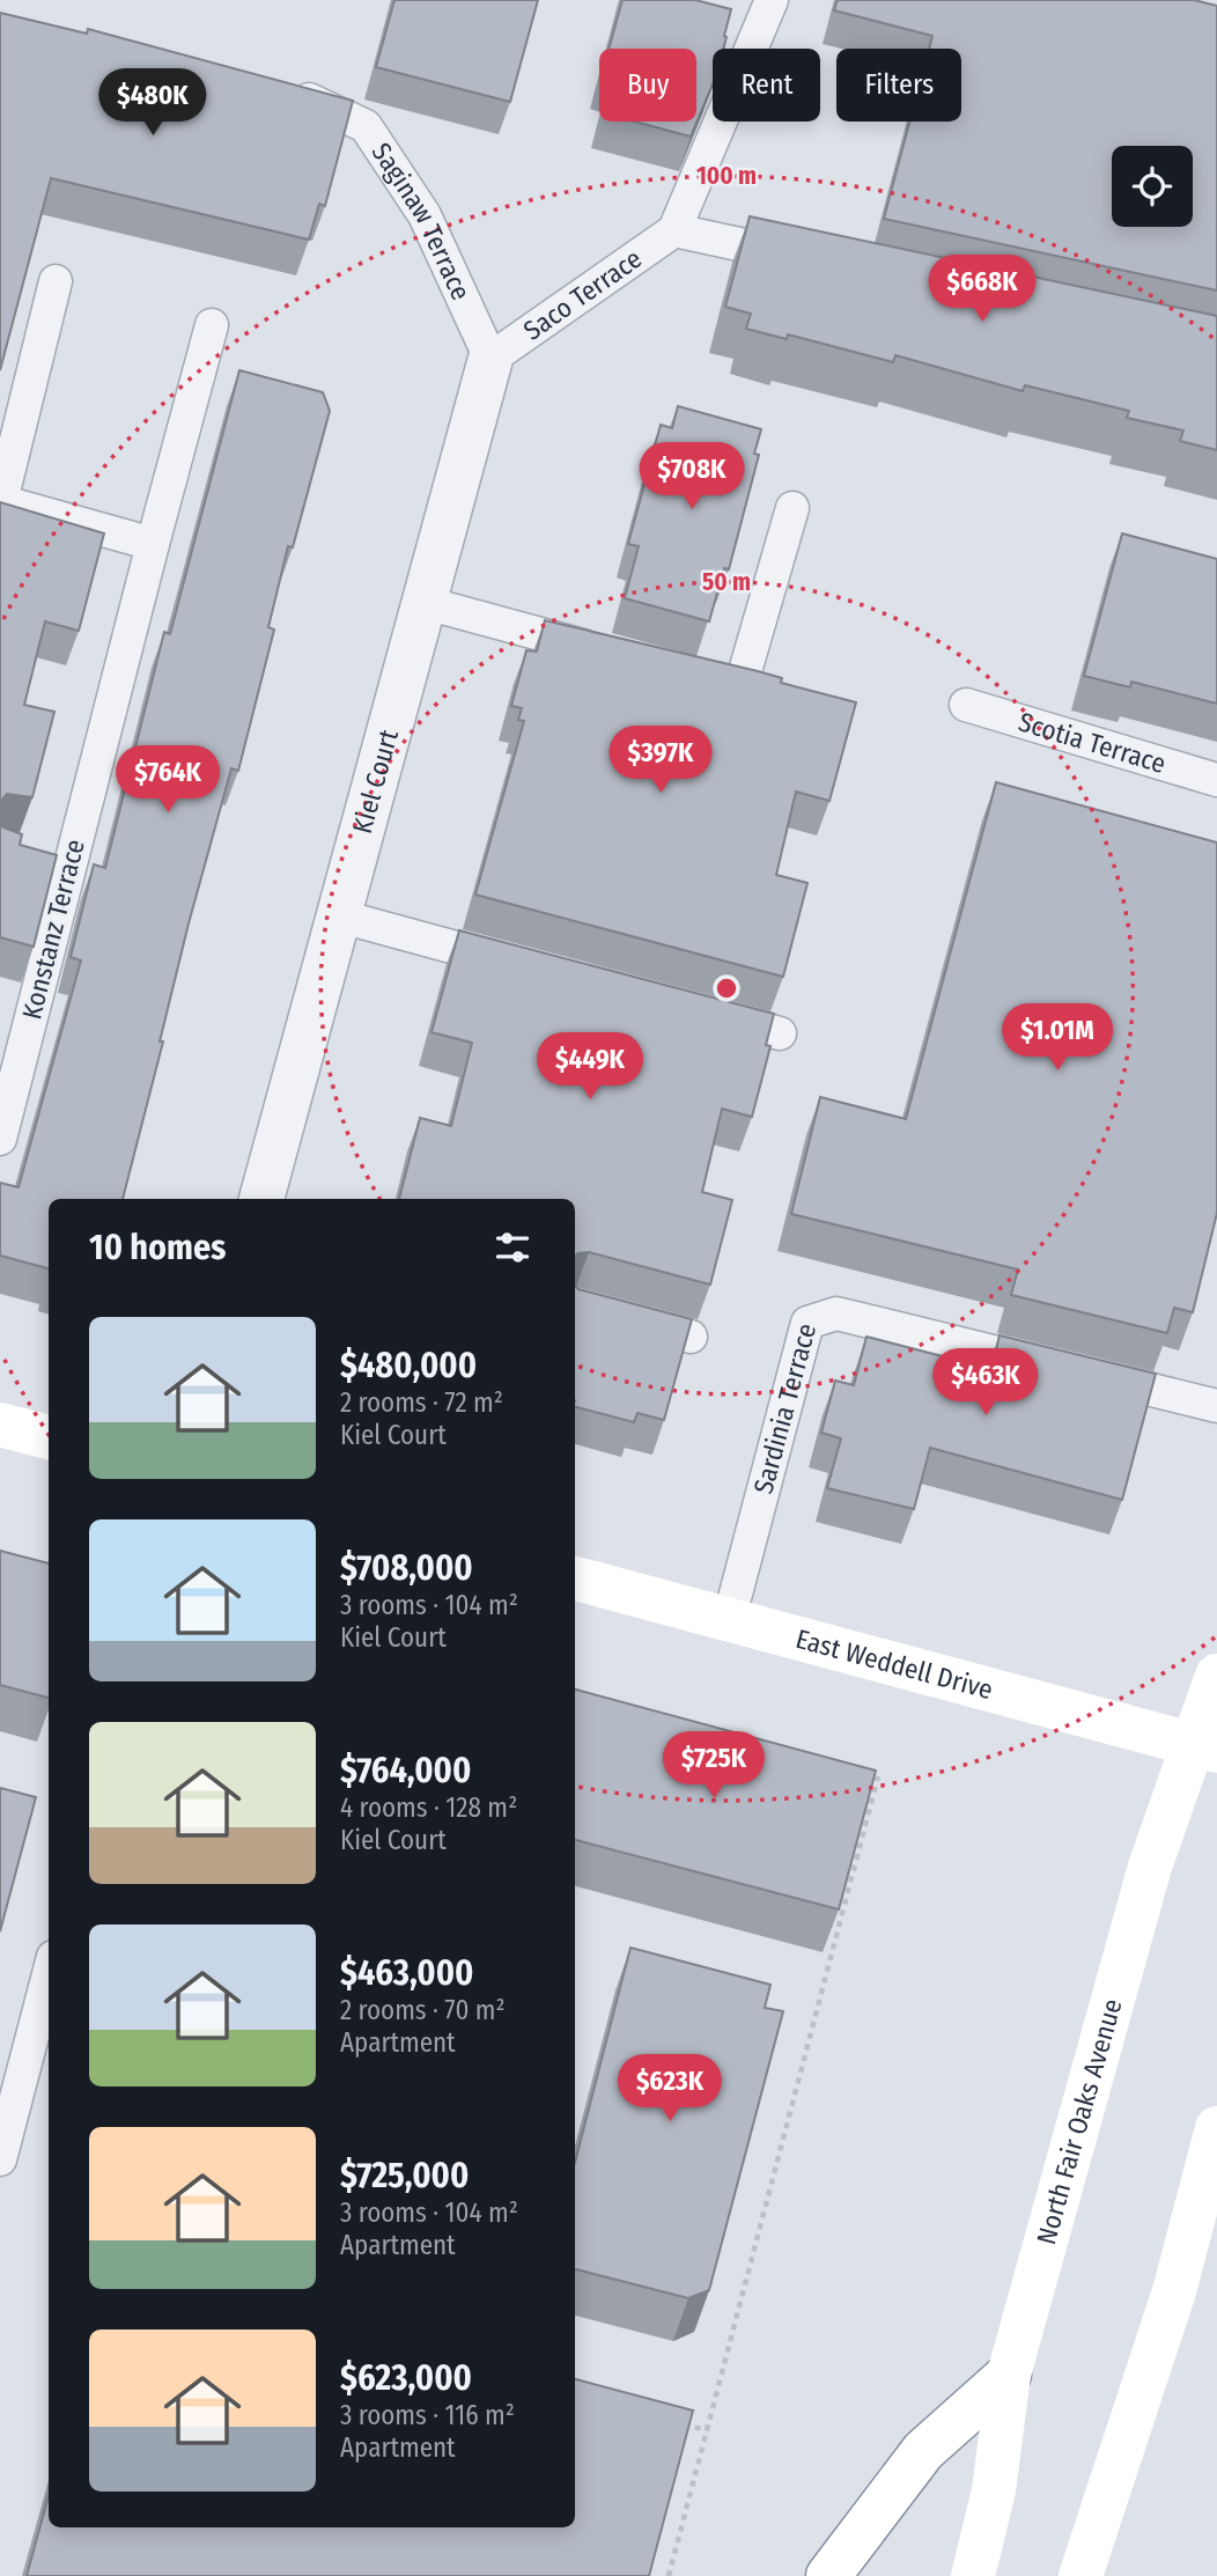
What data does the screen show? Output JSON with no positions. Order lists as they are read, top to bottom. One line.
{"streets":{"main road":["East Weddell Drive","North Fair Oaks Avenue"],"street":["Kiel Court"],"lane":["Saginaw Terrace","Saco Terrace","Scotia Terrace","Konstanz Terrace","Sardinia Terrace"]},"crossings":[["Saginaw Terrace","Saco Terrace"],["Saginaw Terrace","Kiel Court"],["Saco Terrace","Kiel Court"],["Sardinia Terrace","East Weddell Drive"],["East Weddell Drive","North Fair Oaks Avenue"]],"page":{"chip":["Buy","Rent","Filters"],"price":["$480K","$668K","$708K","$397K","$764K","$1.01M","$449K","$463K","$725K","$623K"],"heading":"10 homes","list":[{"name":"$480,000","note":"2 rooms · 72 m² · Kiel Court"},{"name":"$708,000","note":"3 rooms · 104 m² · Kiel Court"},{"name":"$764,000","note":"4 rooms · 128 m² · Kiel Court"},{"name":"$463,000","note":"2 rooms · 70 m² · Apartment"},{"name":"$725,000","note":"3 rooms · 104 m² · Apartment"},{"name":"$623,000","note":"3 rooms · 116 m² · Apartment"}]},"rings":["100 m","50 m"]}
